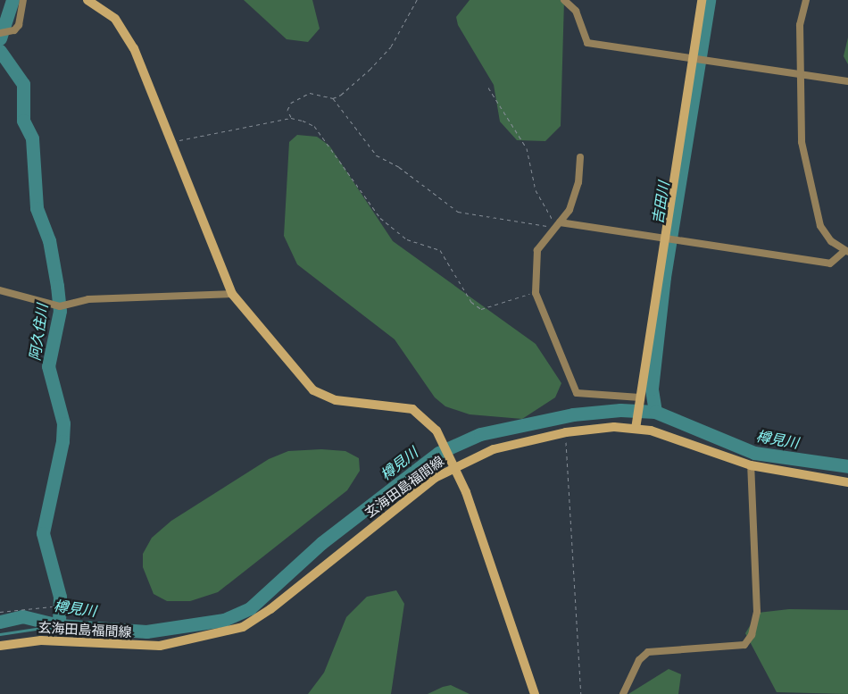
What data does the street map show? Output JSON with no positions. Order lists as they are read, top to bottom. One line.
{"streets":{"street":["玄海田島福間線"]},"water":["吉田川","阿久住川","樽見川"]}
